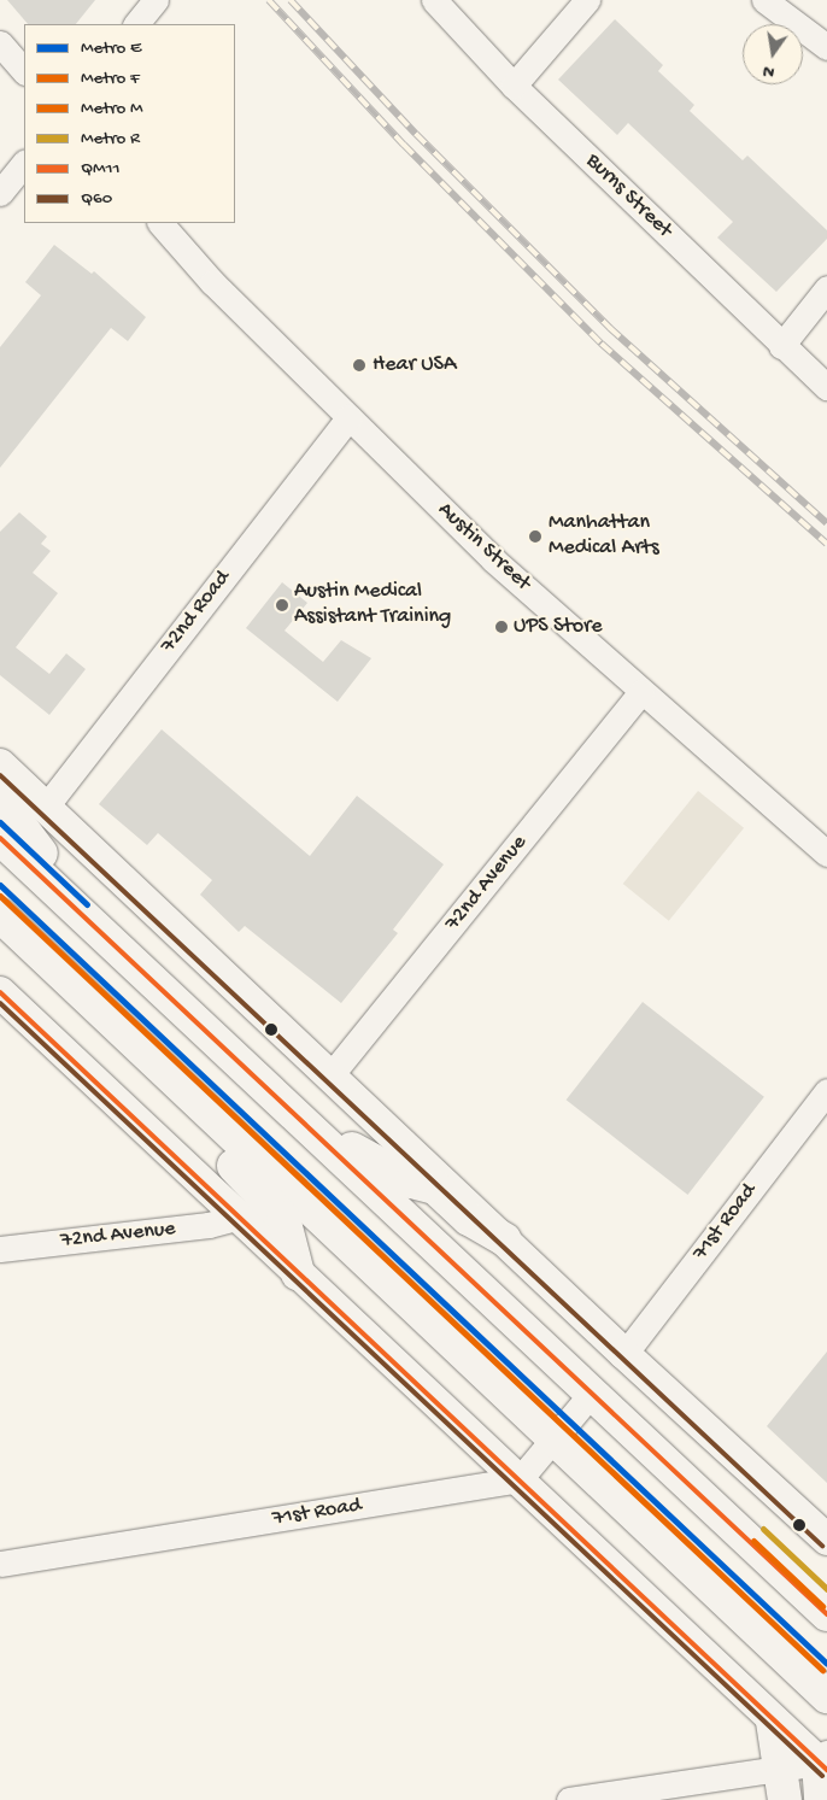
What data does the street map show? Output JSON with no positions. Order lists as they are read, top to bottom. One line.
{"streets":{"street":["Burns Street","Austin Street","72nd Road","72nd Avenue","71st Road"]},"crossings":[["Austin Street","72nd Road"],["Austin Street","72nd Avenue"]],"places":["Hear USA","Manhattan Medical Arts","Austin Medical Assistant Training","UPS Store"],"lines":["transit line Q60","metro line E","transit line QM11","metro line F","metro line R","metro line M"],"legend":["Metro E","Metro F","Metro M","Metro R","QM11","Q60"],"north":"bottom"}
